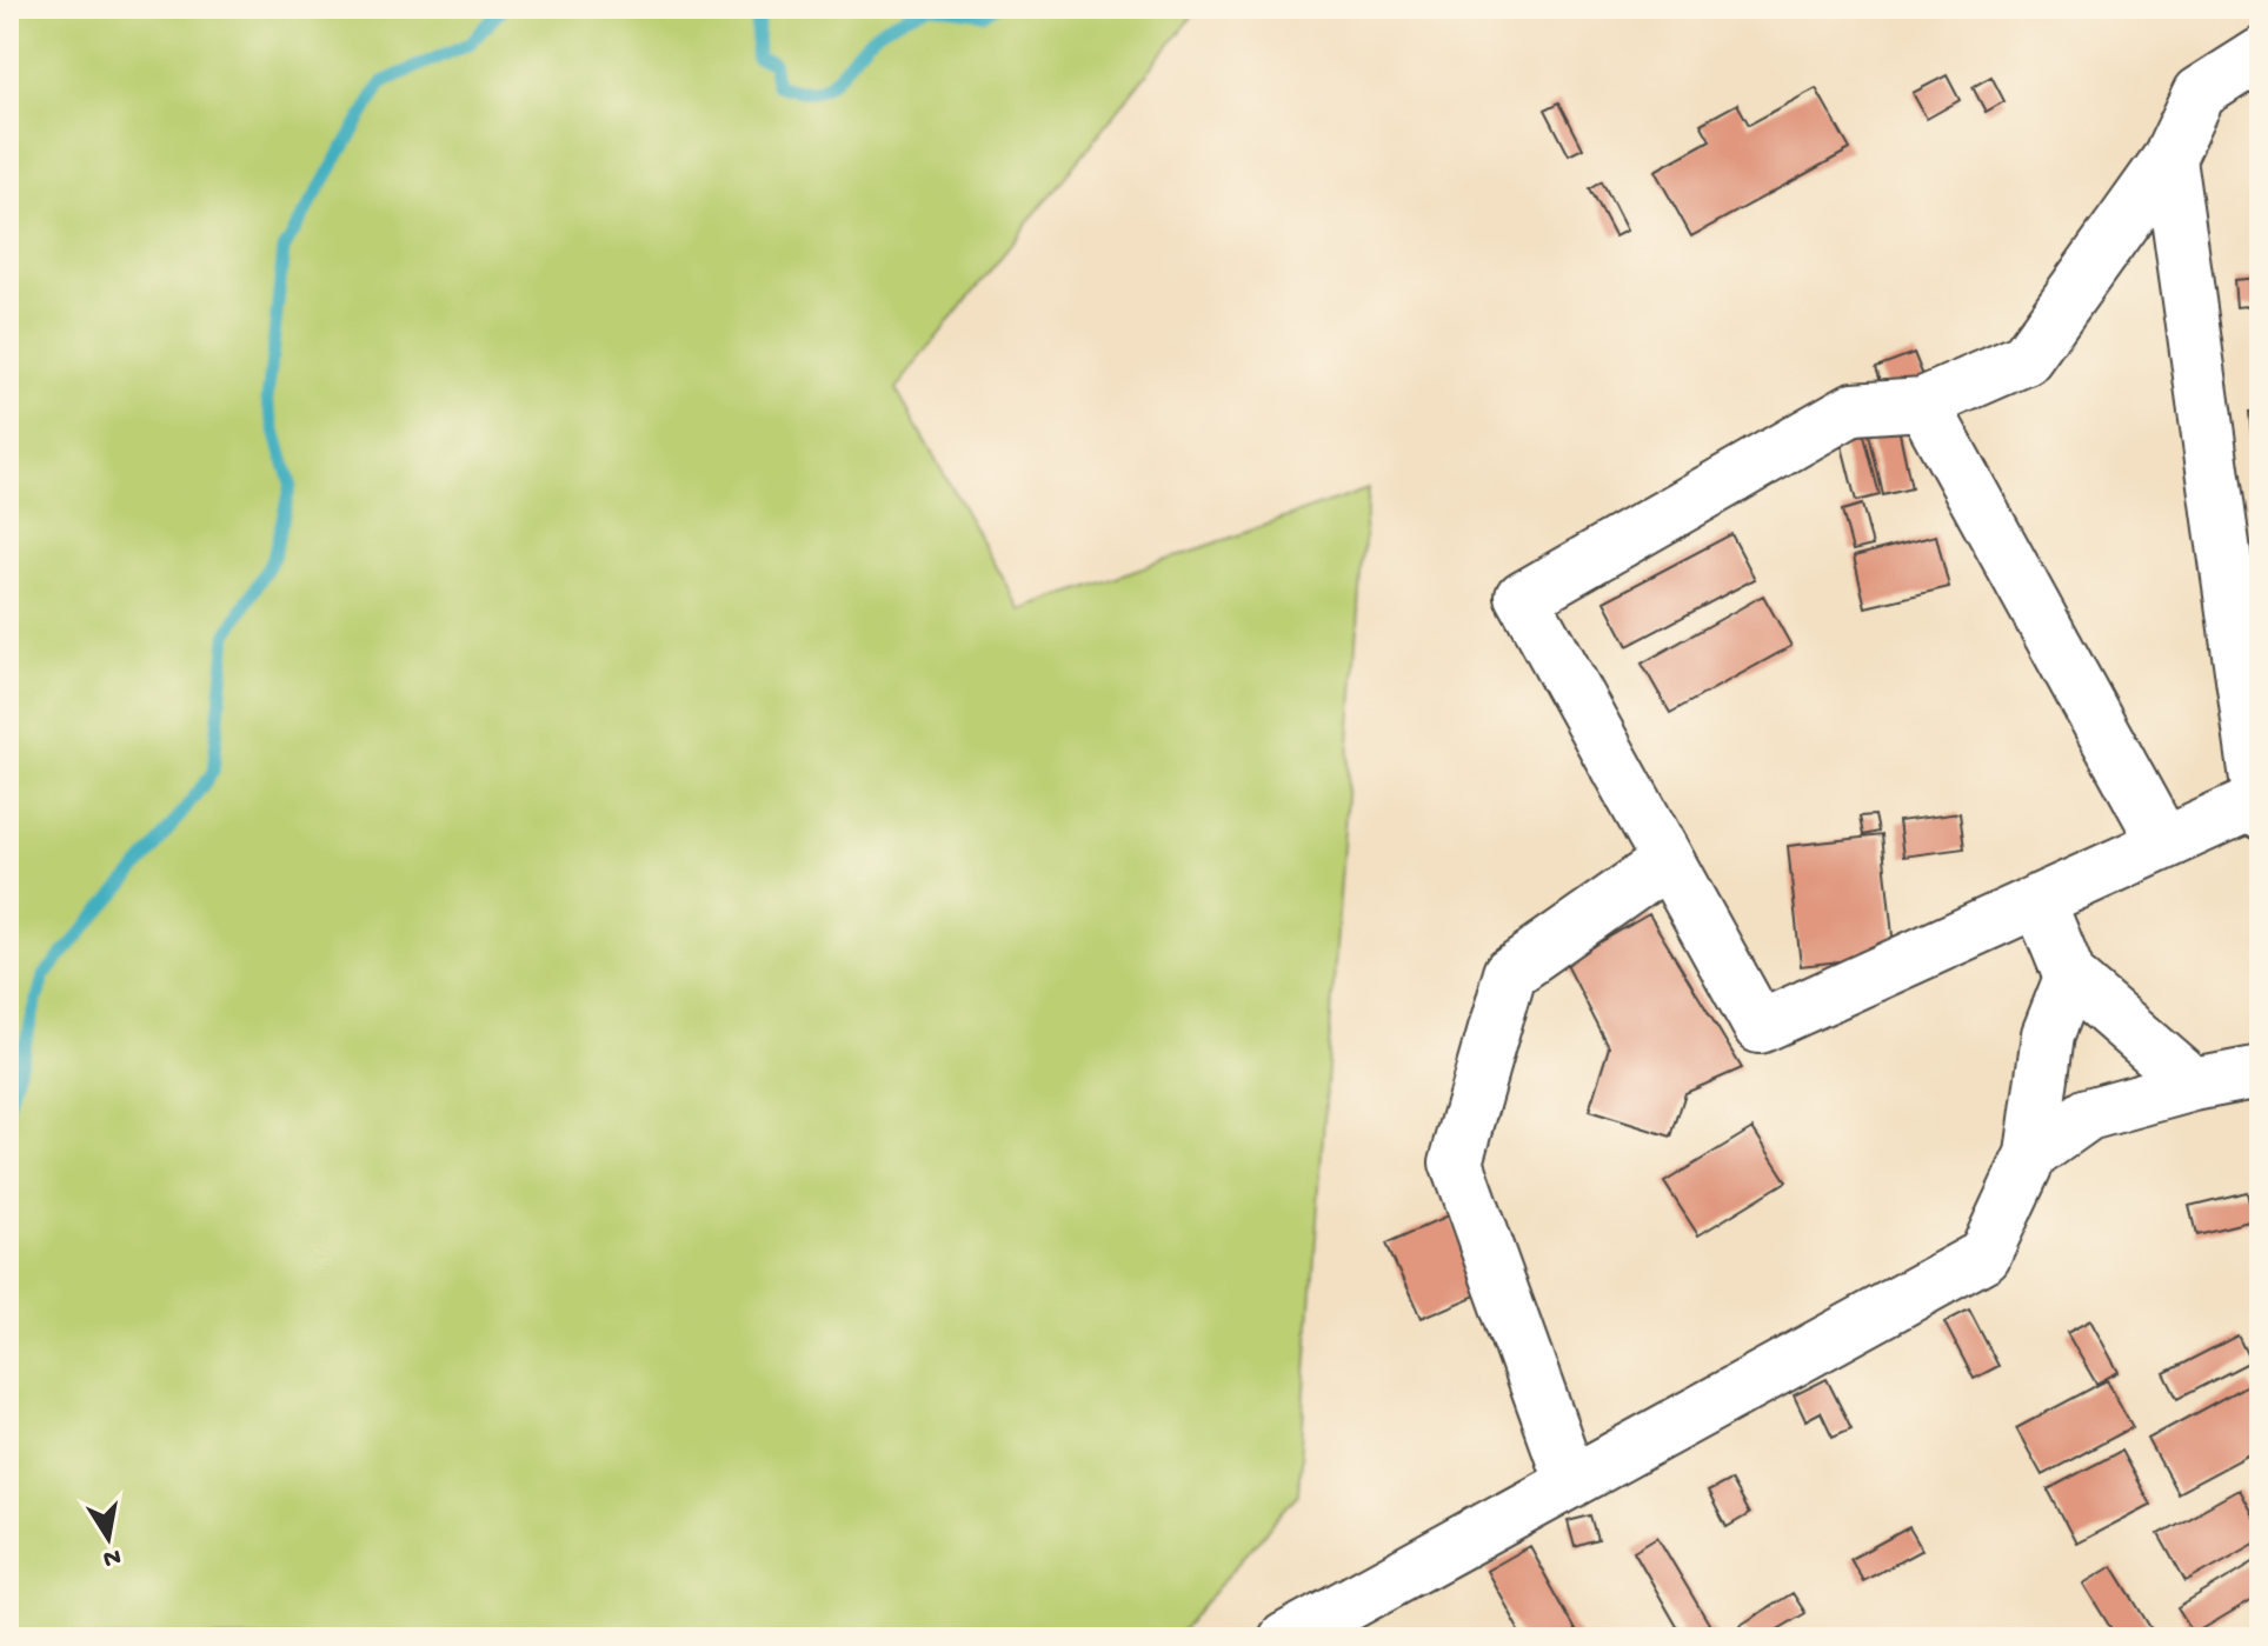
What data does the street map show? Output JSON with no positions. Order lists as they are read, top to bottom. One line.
{"north":"bottom"}
